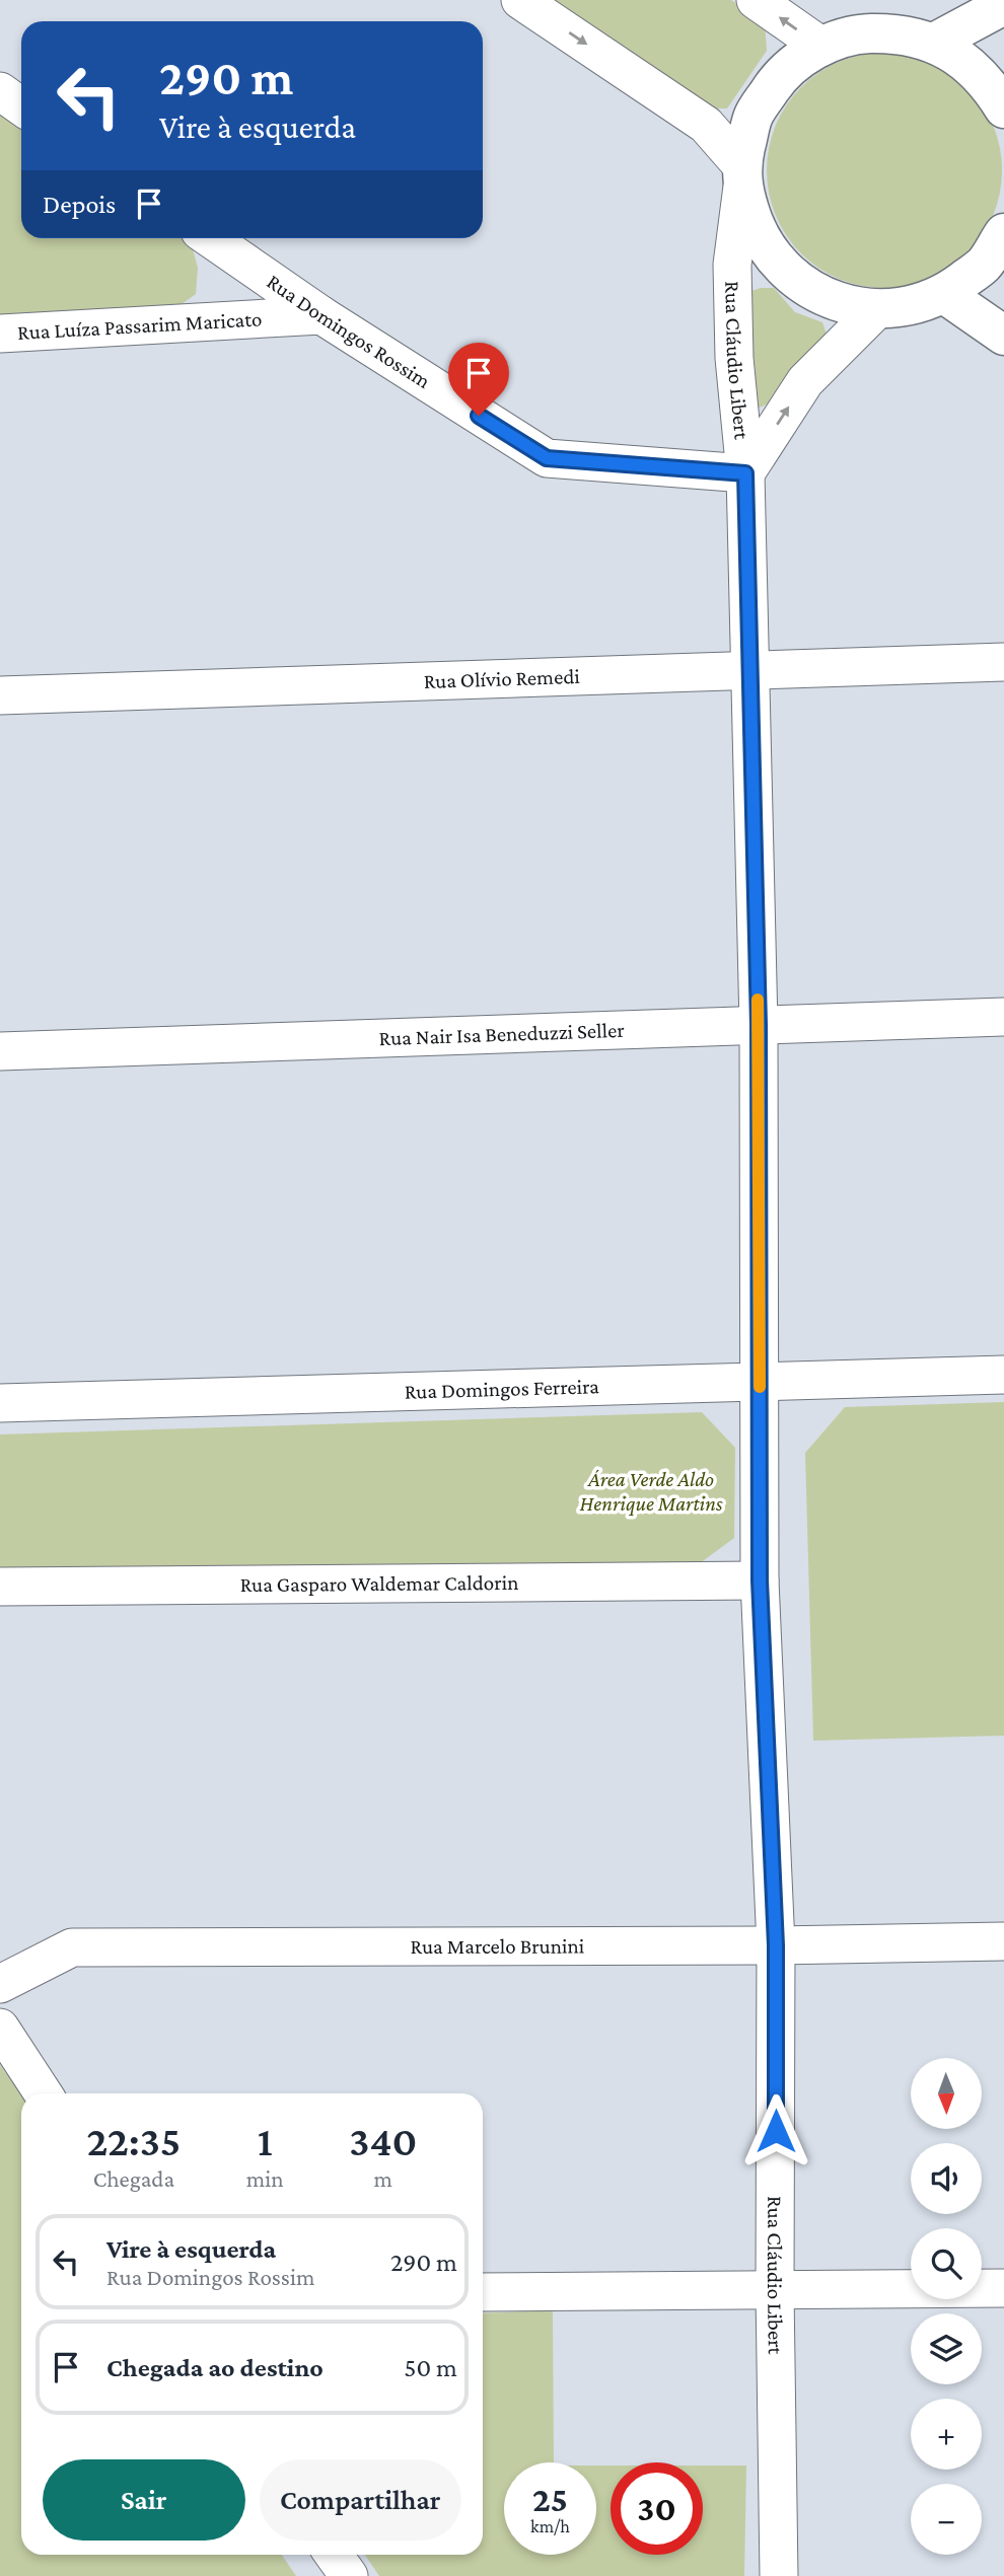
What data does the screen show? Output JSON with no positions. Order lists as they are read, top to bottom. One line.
{"streets":{"street":["Rua Luíza Passarim Maricato","Rua Domingos Rossim","Rua Cláudio Libert","Rua Olívio Remedi","Rua Nair Isa Beneduzzi Seller","Rua Domingos Ferreira","Rua Gasparo Waldemar Caldorin","Rua Marcelo Brunini"]},"crossings":[["Rua Luíza Passarim Maricato","Rua Domingos Rossim"],["Rua Domingos Rossim","Rua Cláudio Libert"],["Rua Cláudio Libert","Rua Olívio Remedi"],["Rua Cláudio Libert","Rua Nair Isa Beneduzzi Seller"],["Rua Cláudio Libert","Rua Domingos Ferreira"],["Rua Cláudio Libert","Rua Gasparo Waldemar Caldorin"],["Rua Cláudio Libert","Rua Marcelo Brunini"]],"parks":["Área Verde Aldo Henrique Martins"],"north":"bottom","page":{"turn":["290 m","Vire à esquerda"],"then":"Depois","map_buttons":["+","−"],"eta":["22:35","Chegada","1","min","340","m"],"list":[{"name":"Vire à esquerda","note":"Rua Domingos Rossim","value":"290 m"},{"name":"Chegada ao destino","value":"50 m"}],"buttons":["Sair","Compartilhar"],"speed":"25 km/h","limit":"30"}}
